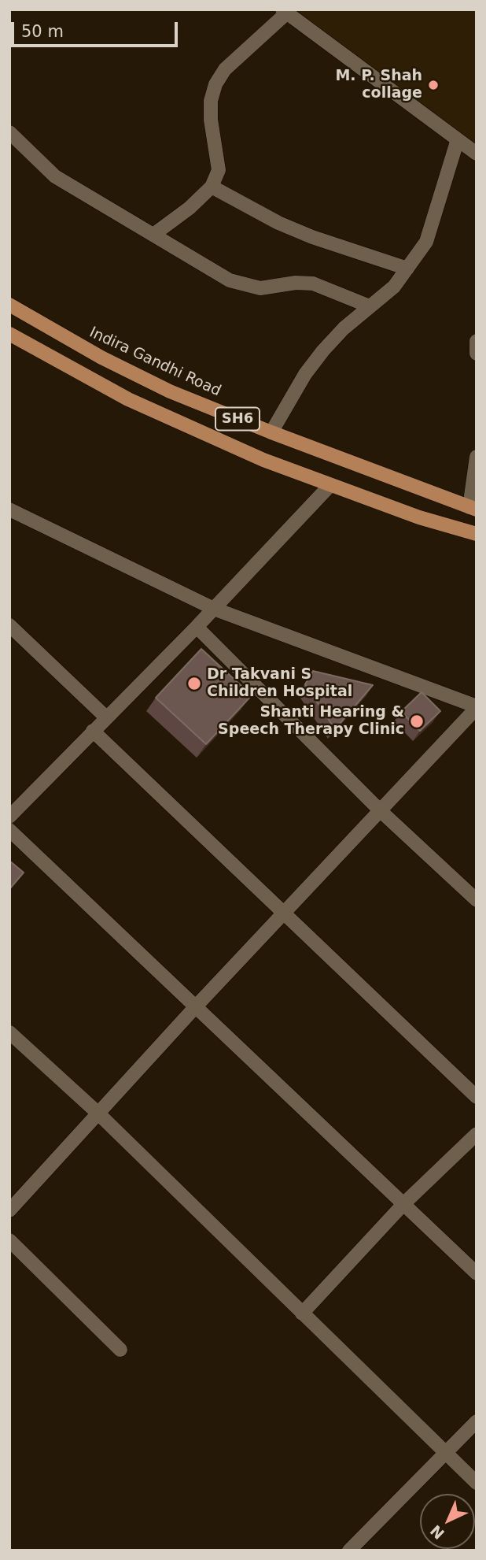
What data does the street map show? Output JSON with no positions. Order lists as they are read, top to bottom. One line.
{"streets":{"main road":["Indira Gandhi Road","SH6"]},"places":["M. P. Shah collage","Dr Takvani S Children Hospital","Shanti Hearing & Speech Therapy Clinic"],"scale_bar":"50 m","north":"bottom left"}
